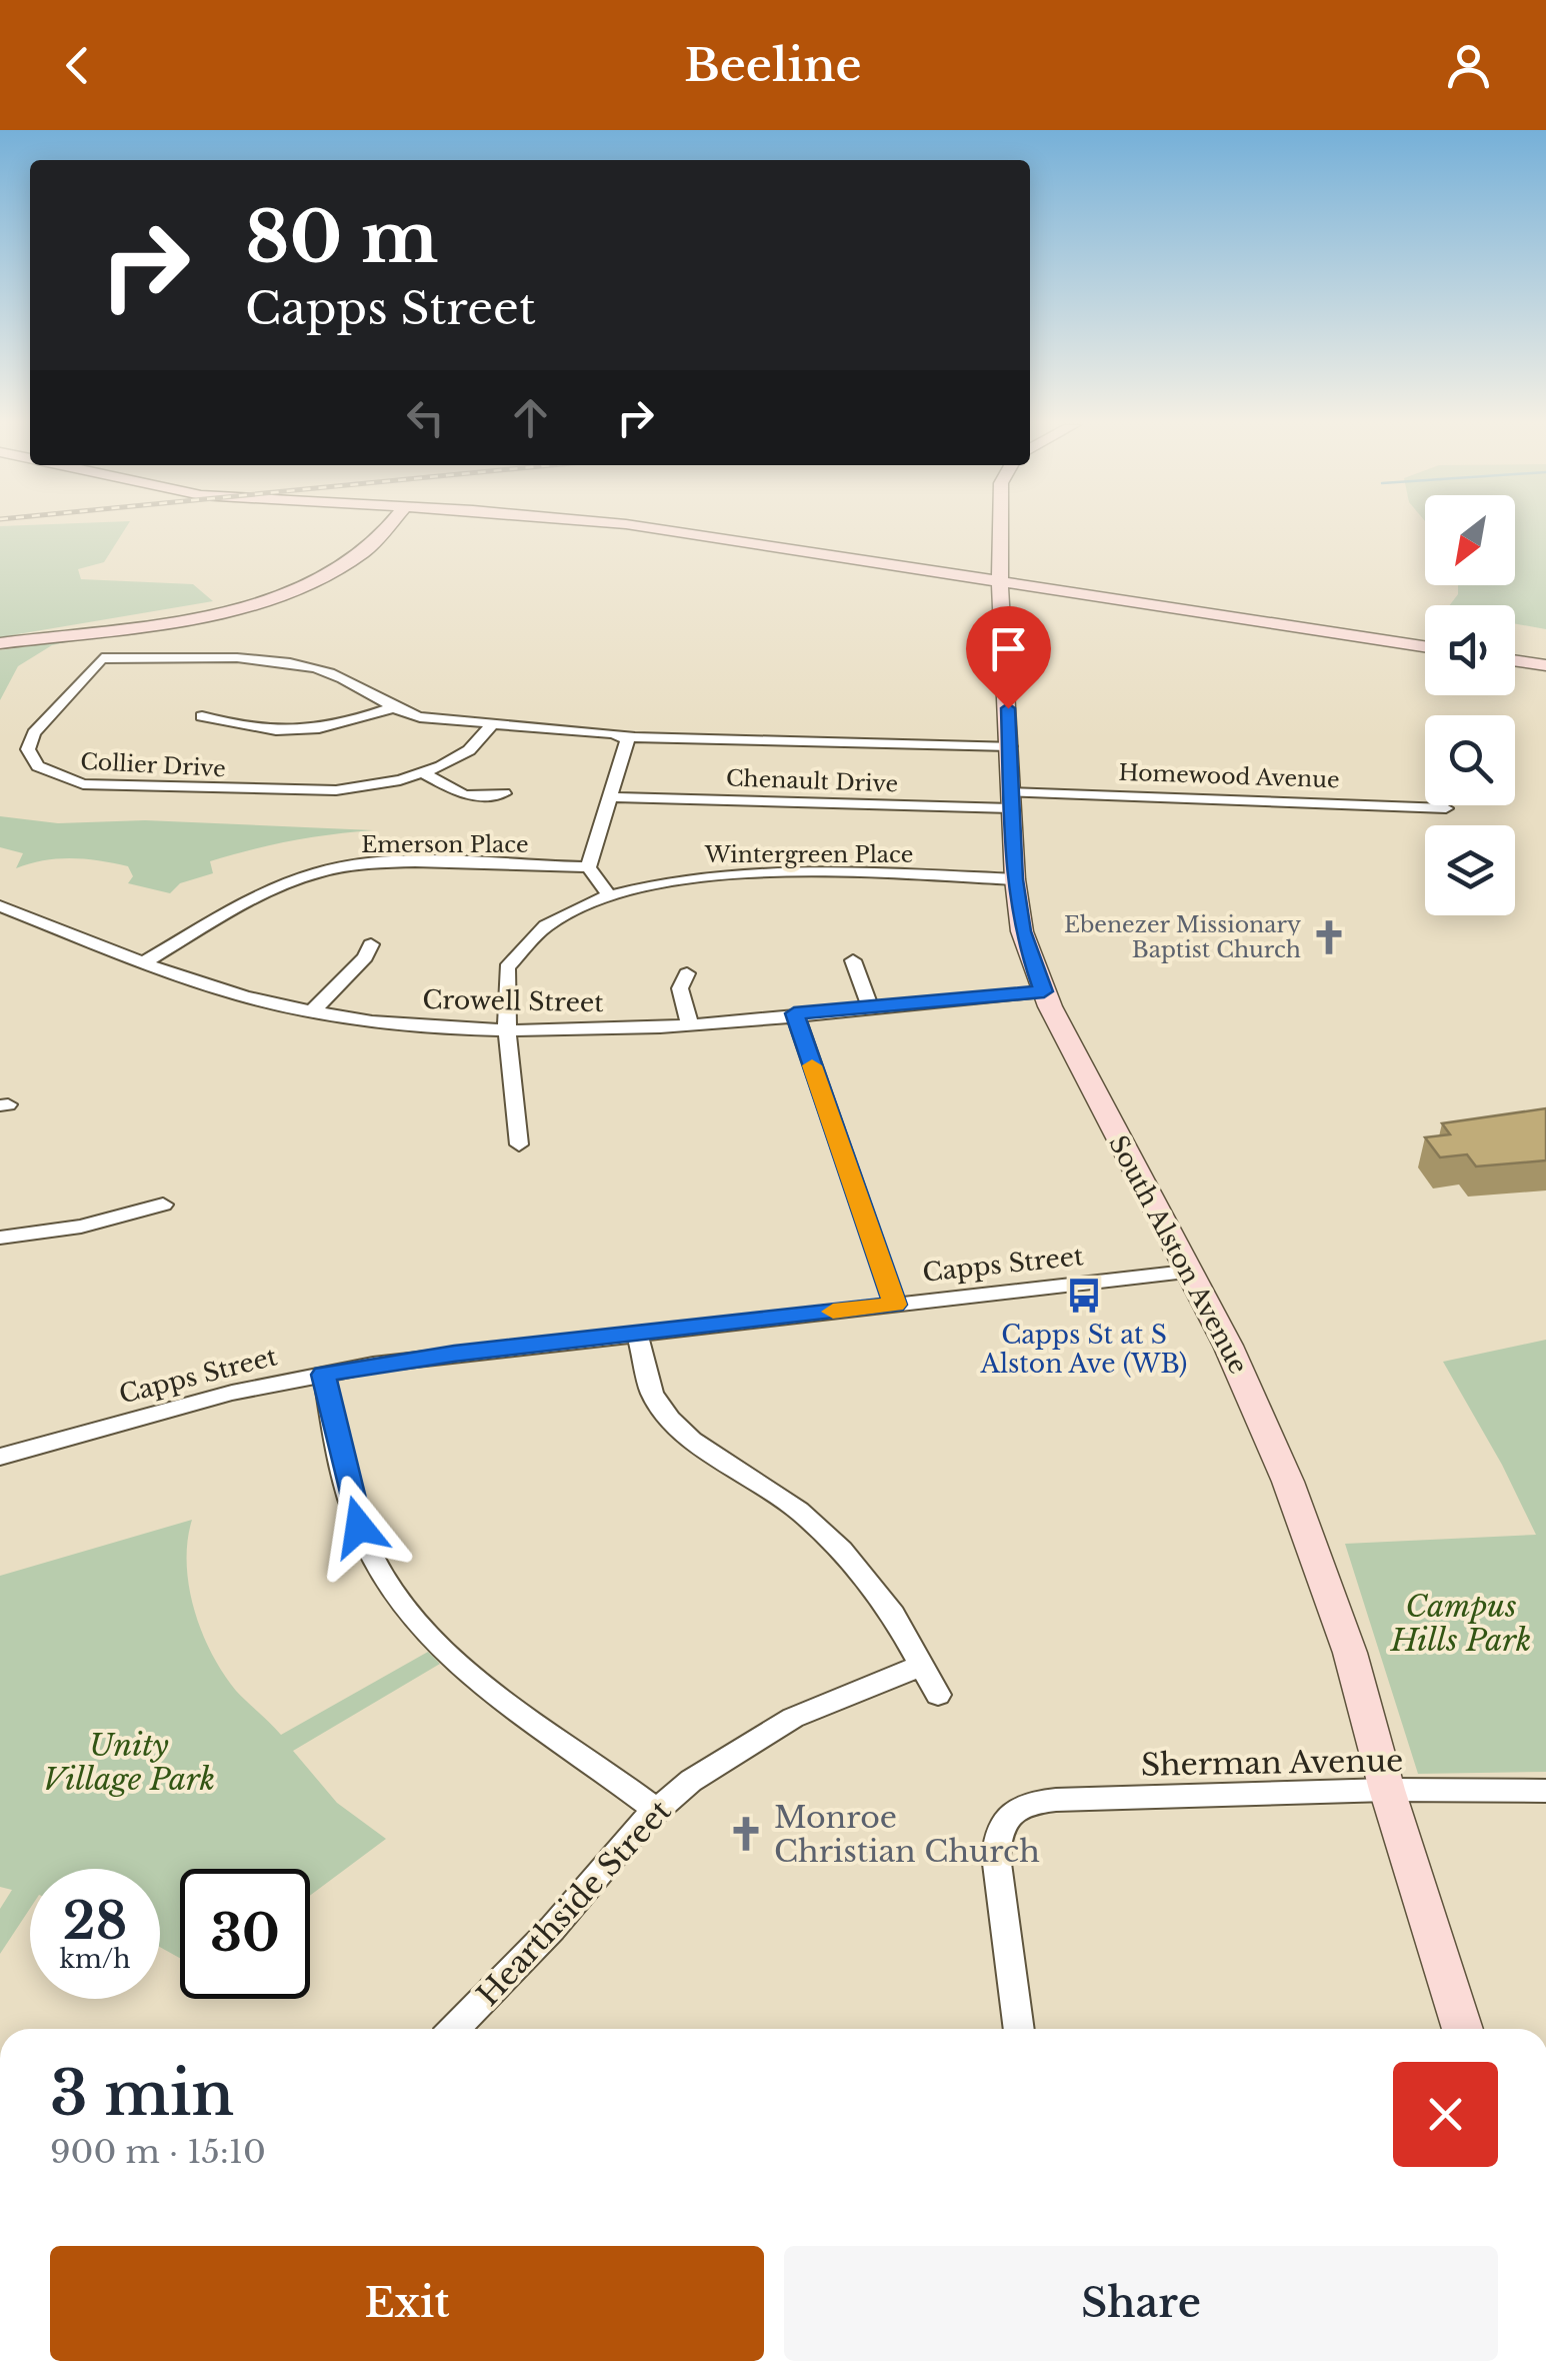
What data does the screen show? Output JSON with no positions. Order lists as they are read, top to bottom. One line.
{"streets":{"street":["Collier Drive","Homewood Avenue","Chenault Drive","Emerson Place","Wintergreen Place","Crowell Street","South Alston Avenue","Capps Street","Sherman Avenue","Hearthside Street"]},"crossings":[["Collier Drive","South Alston Avenue"],["Homewood Avenue","Chenault Drive"],["Homewood Avenue","South Alston Avenue"],["Chenault Drive","South Alston Avenue"],["Emerson Place","Crowell Street"],["Wintergreen Place","Crowell Street"],["Wintergreen Place","South Alston Avenue"],["Crowell Street","South Alston Avenue"],["South Alston Avenue","Capps Street"],["South Alston Avenue","Sherman Avenue"]],"parks":["Campus Hills Park","Unity Village Park"],"places":{"church":["Ebenezer Missionary Baptist Church","Monroe Christian Church"],"bus stop":["Capps St at S Alston Ave (WB)"]},"north":"bottom left","page":{"header":"Beeline","turn":["80 m","Capps Street"],"speed":"28 km/h","limit":"30","heading":["3 min","900 m · 15:10"],"buttons":["Exit","Share"]}}
